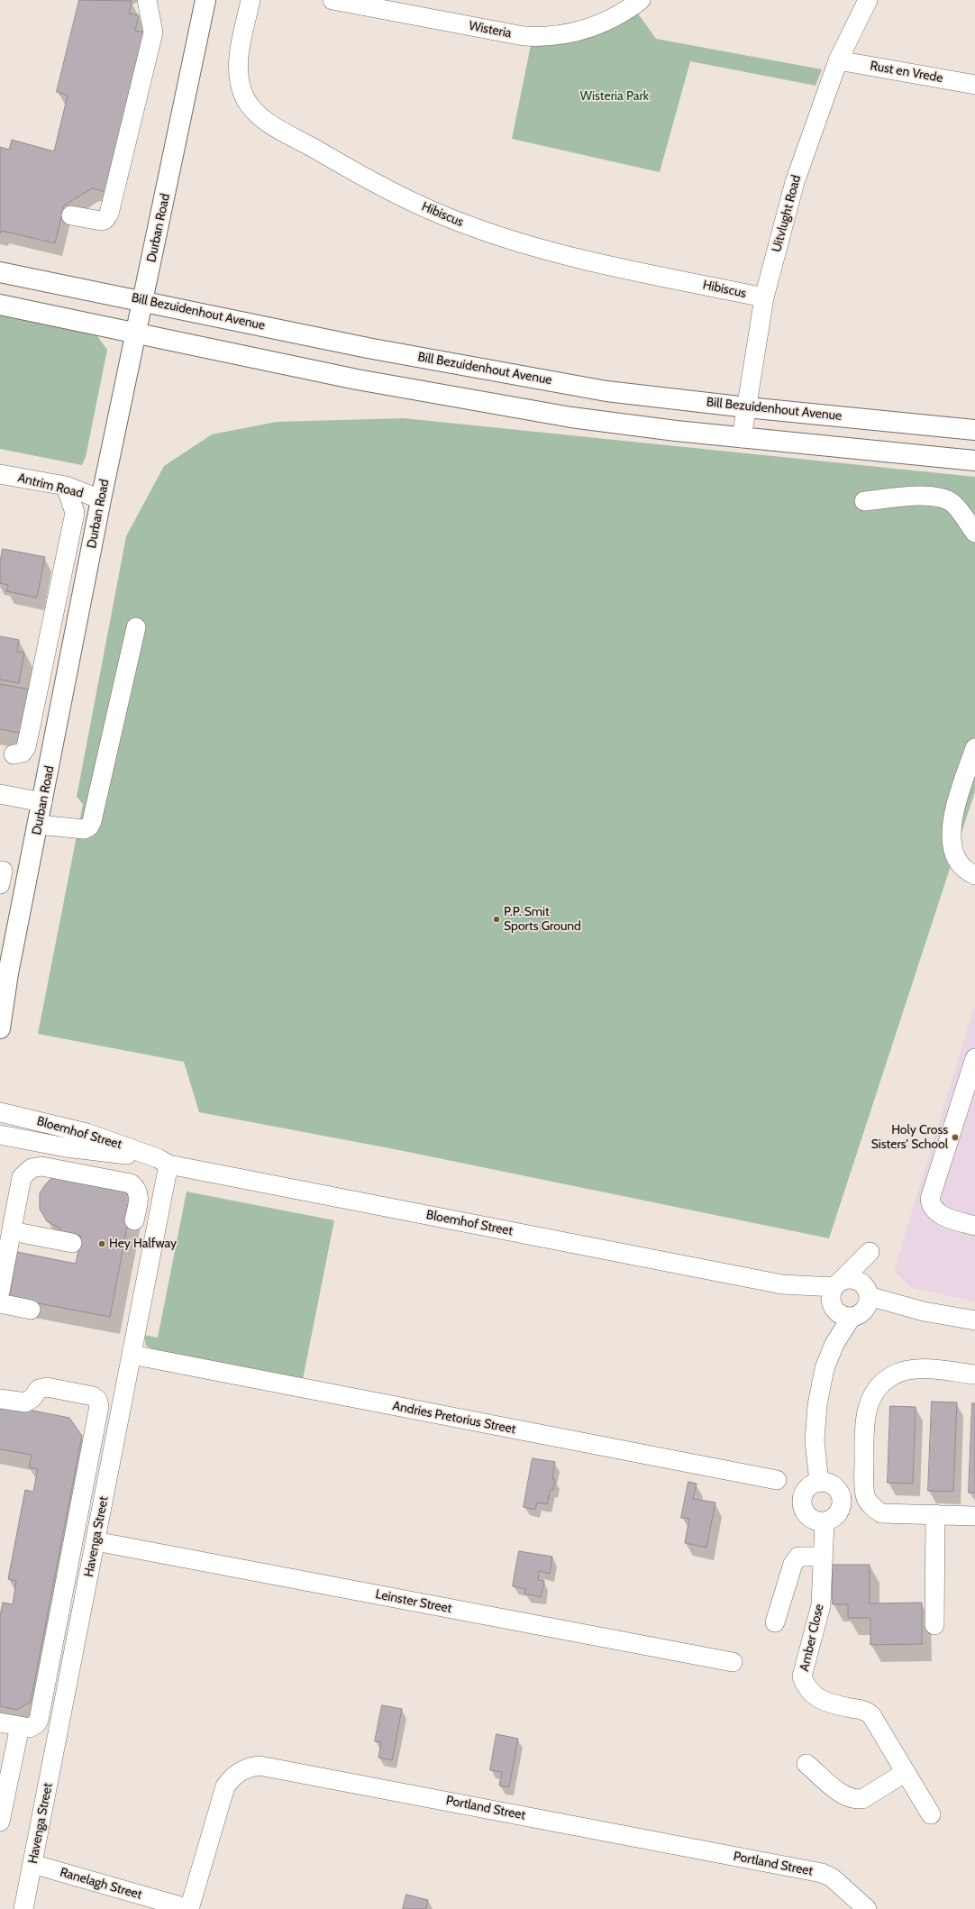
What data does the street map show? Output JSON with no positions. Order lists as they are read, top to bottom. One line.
{"streets":{"main road":["Durban Road","Bill Bezuidenhout Avenue"],"street":["Wisteria","Rust en Vrede","Uitvlught Road","Hibiscus","Antrim Road","Bloemhof Street","Andries Pretorius Street","Havenga Street","Leinster Street","Amber Close","Portland Street","Ranelagh Street"]},"crossings":[["Rust en Vrede","Uitvlught Road"],["Uitvlught Road","Hibiscus"],["Uitvlught Road","Bill Bezuidenhout Avenue"],["Durban Road","Bill Bezuidenhout Avenue"],["Durban Road","Antrim Road"],["Bloemhof Street","Havenga Street"],["Andries Pretorius Street","Havenga Street"],["Havenga Street","Leinster Street"],["Havenga Street","Ranelagh Street"],["Portland Street","Ranelagh Street"]],"parks":["Wisteria Park"],"places":["P.P. Smit Sports Ground","Holy Cross Sisters' School","Hey Halfway"]}
